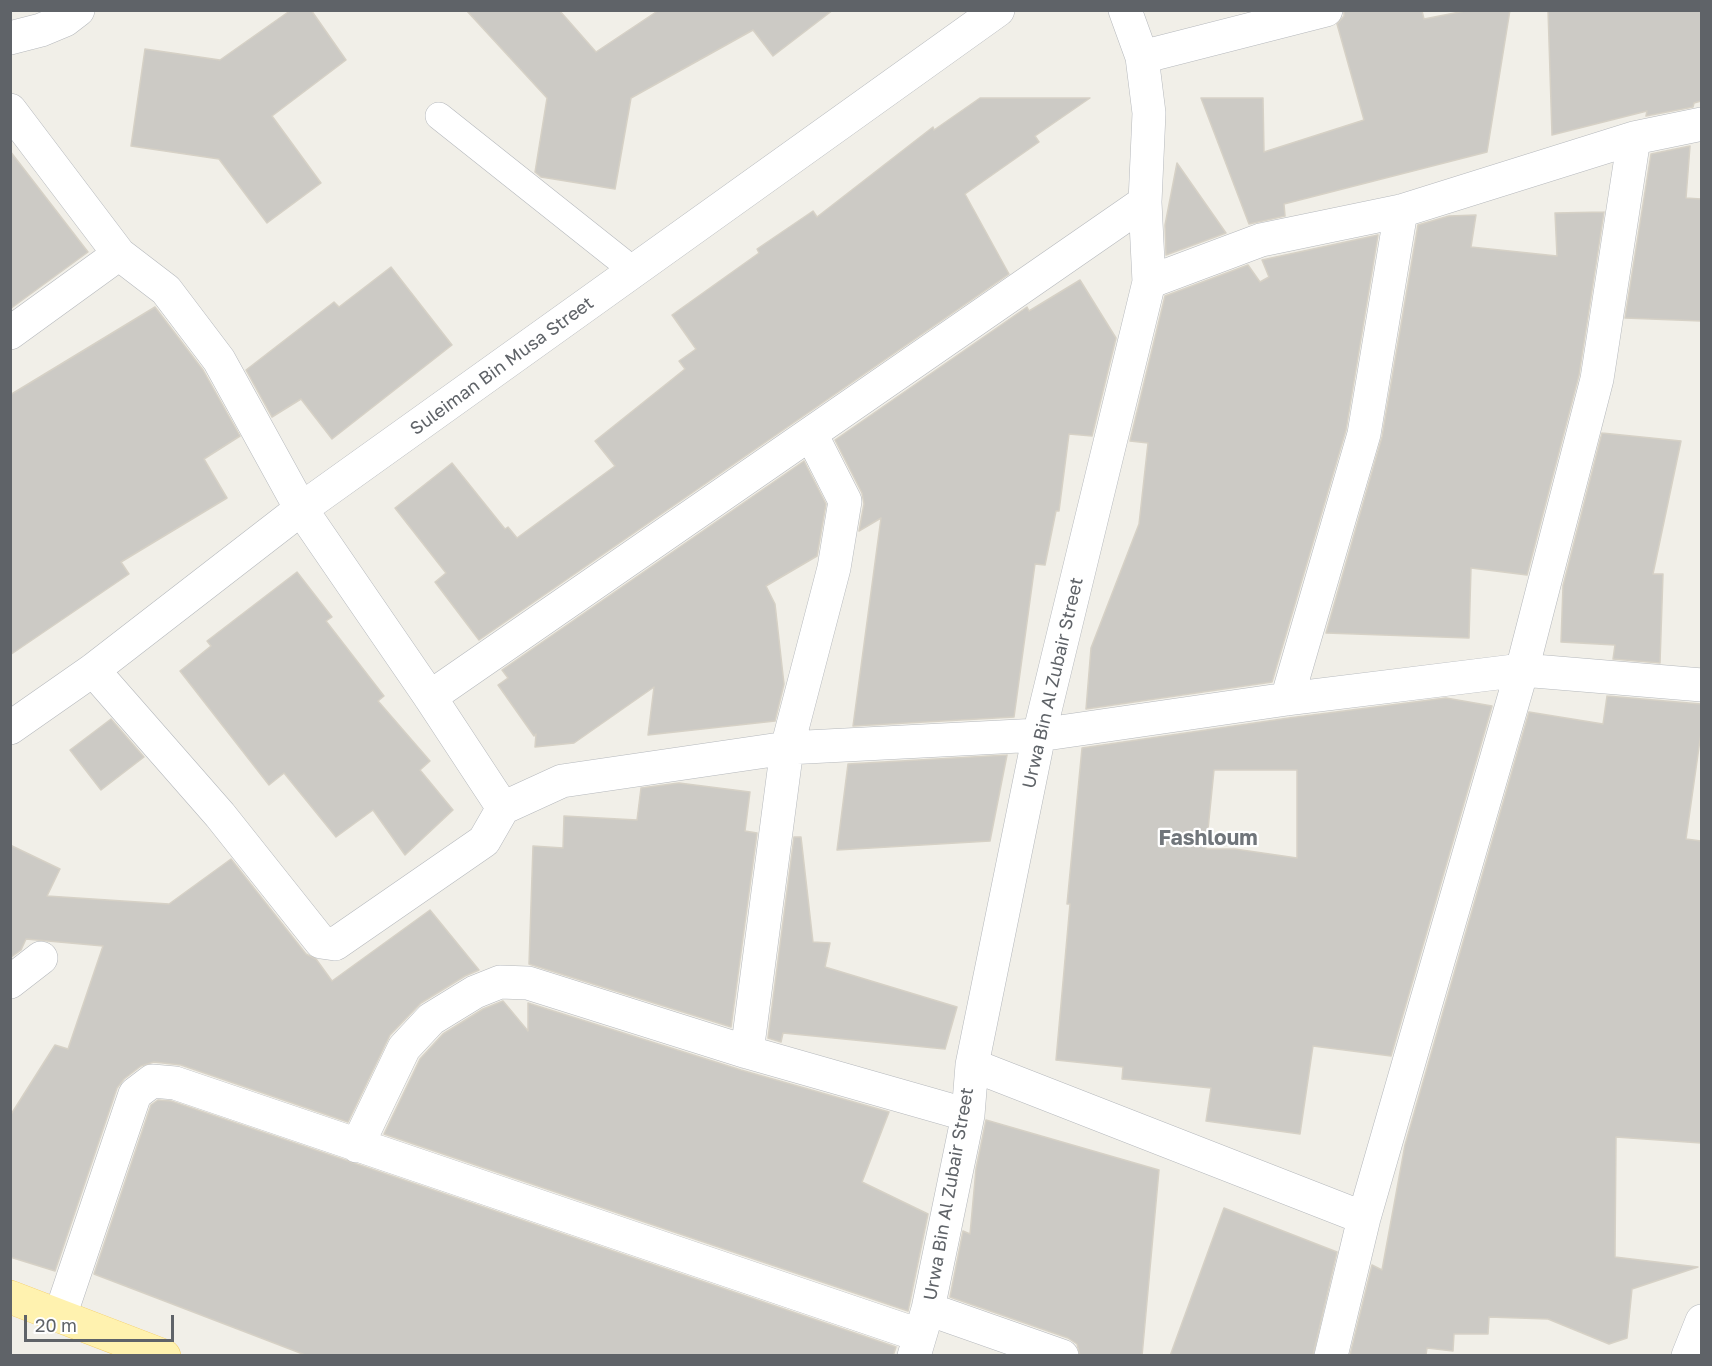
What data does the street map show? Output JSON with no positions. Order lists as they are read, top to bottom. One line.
{"streets":{"street":["Suleiman Bin Musa Street","Urwa Bin Al Zubair Street"]},"districts":["Fashloum"],"scale_bar":"20 m"}
